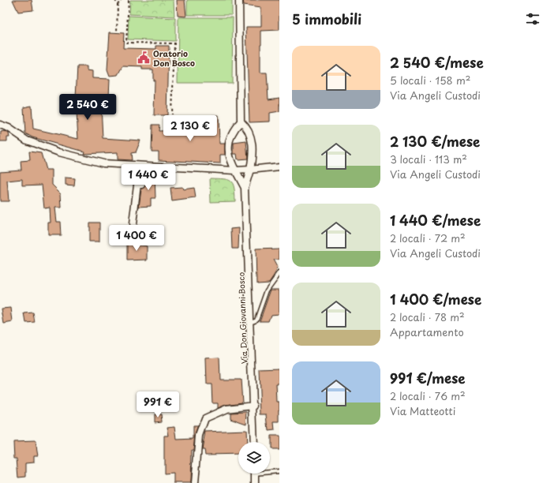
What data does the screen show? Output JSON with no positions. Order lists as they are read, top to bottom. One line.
{"streets":{"street":["Via Don Giovanni Bosco"]},"places":{"public building":["Oratorio Don Bosco"]},"page":{"heading":"5 immobili","list":[{"name":"2 540 €/mese","note":"5 locali · 158 m² · Via Angeli Custodi"},{"name":"2 130 €/mese","note":"3 locali · 113 m² · Via Angeli Custodi"},{"name":"1 440 €/mese","note":"2 locali · 72 m² · Via Angeli Custodi"},{"name":"1 400 €/mese","note":"2 locali · 78 m² · Appartamento"},{"name":"991 €/mese","note":"2 locali · 76 m² · Via Matteotti"}],"price":["2 540 €","2 130 €","1 440 €","1 400 €","991 €"]}}
